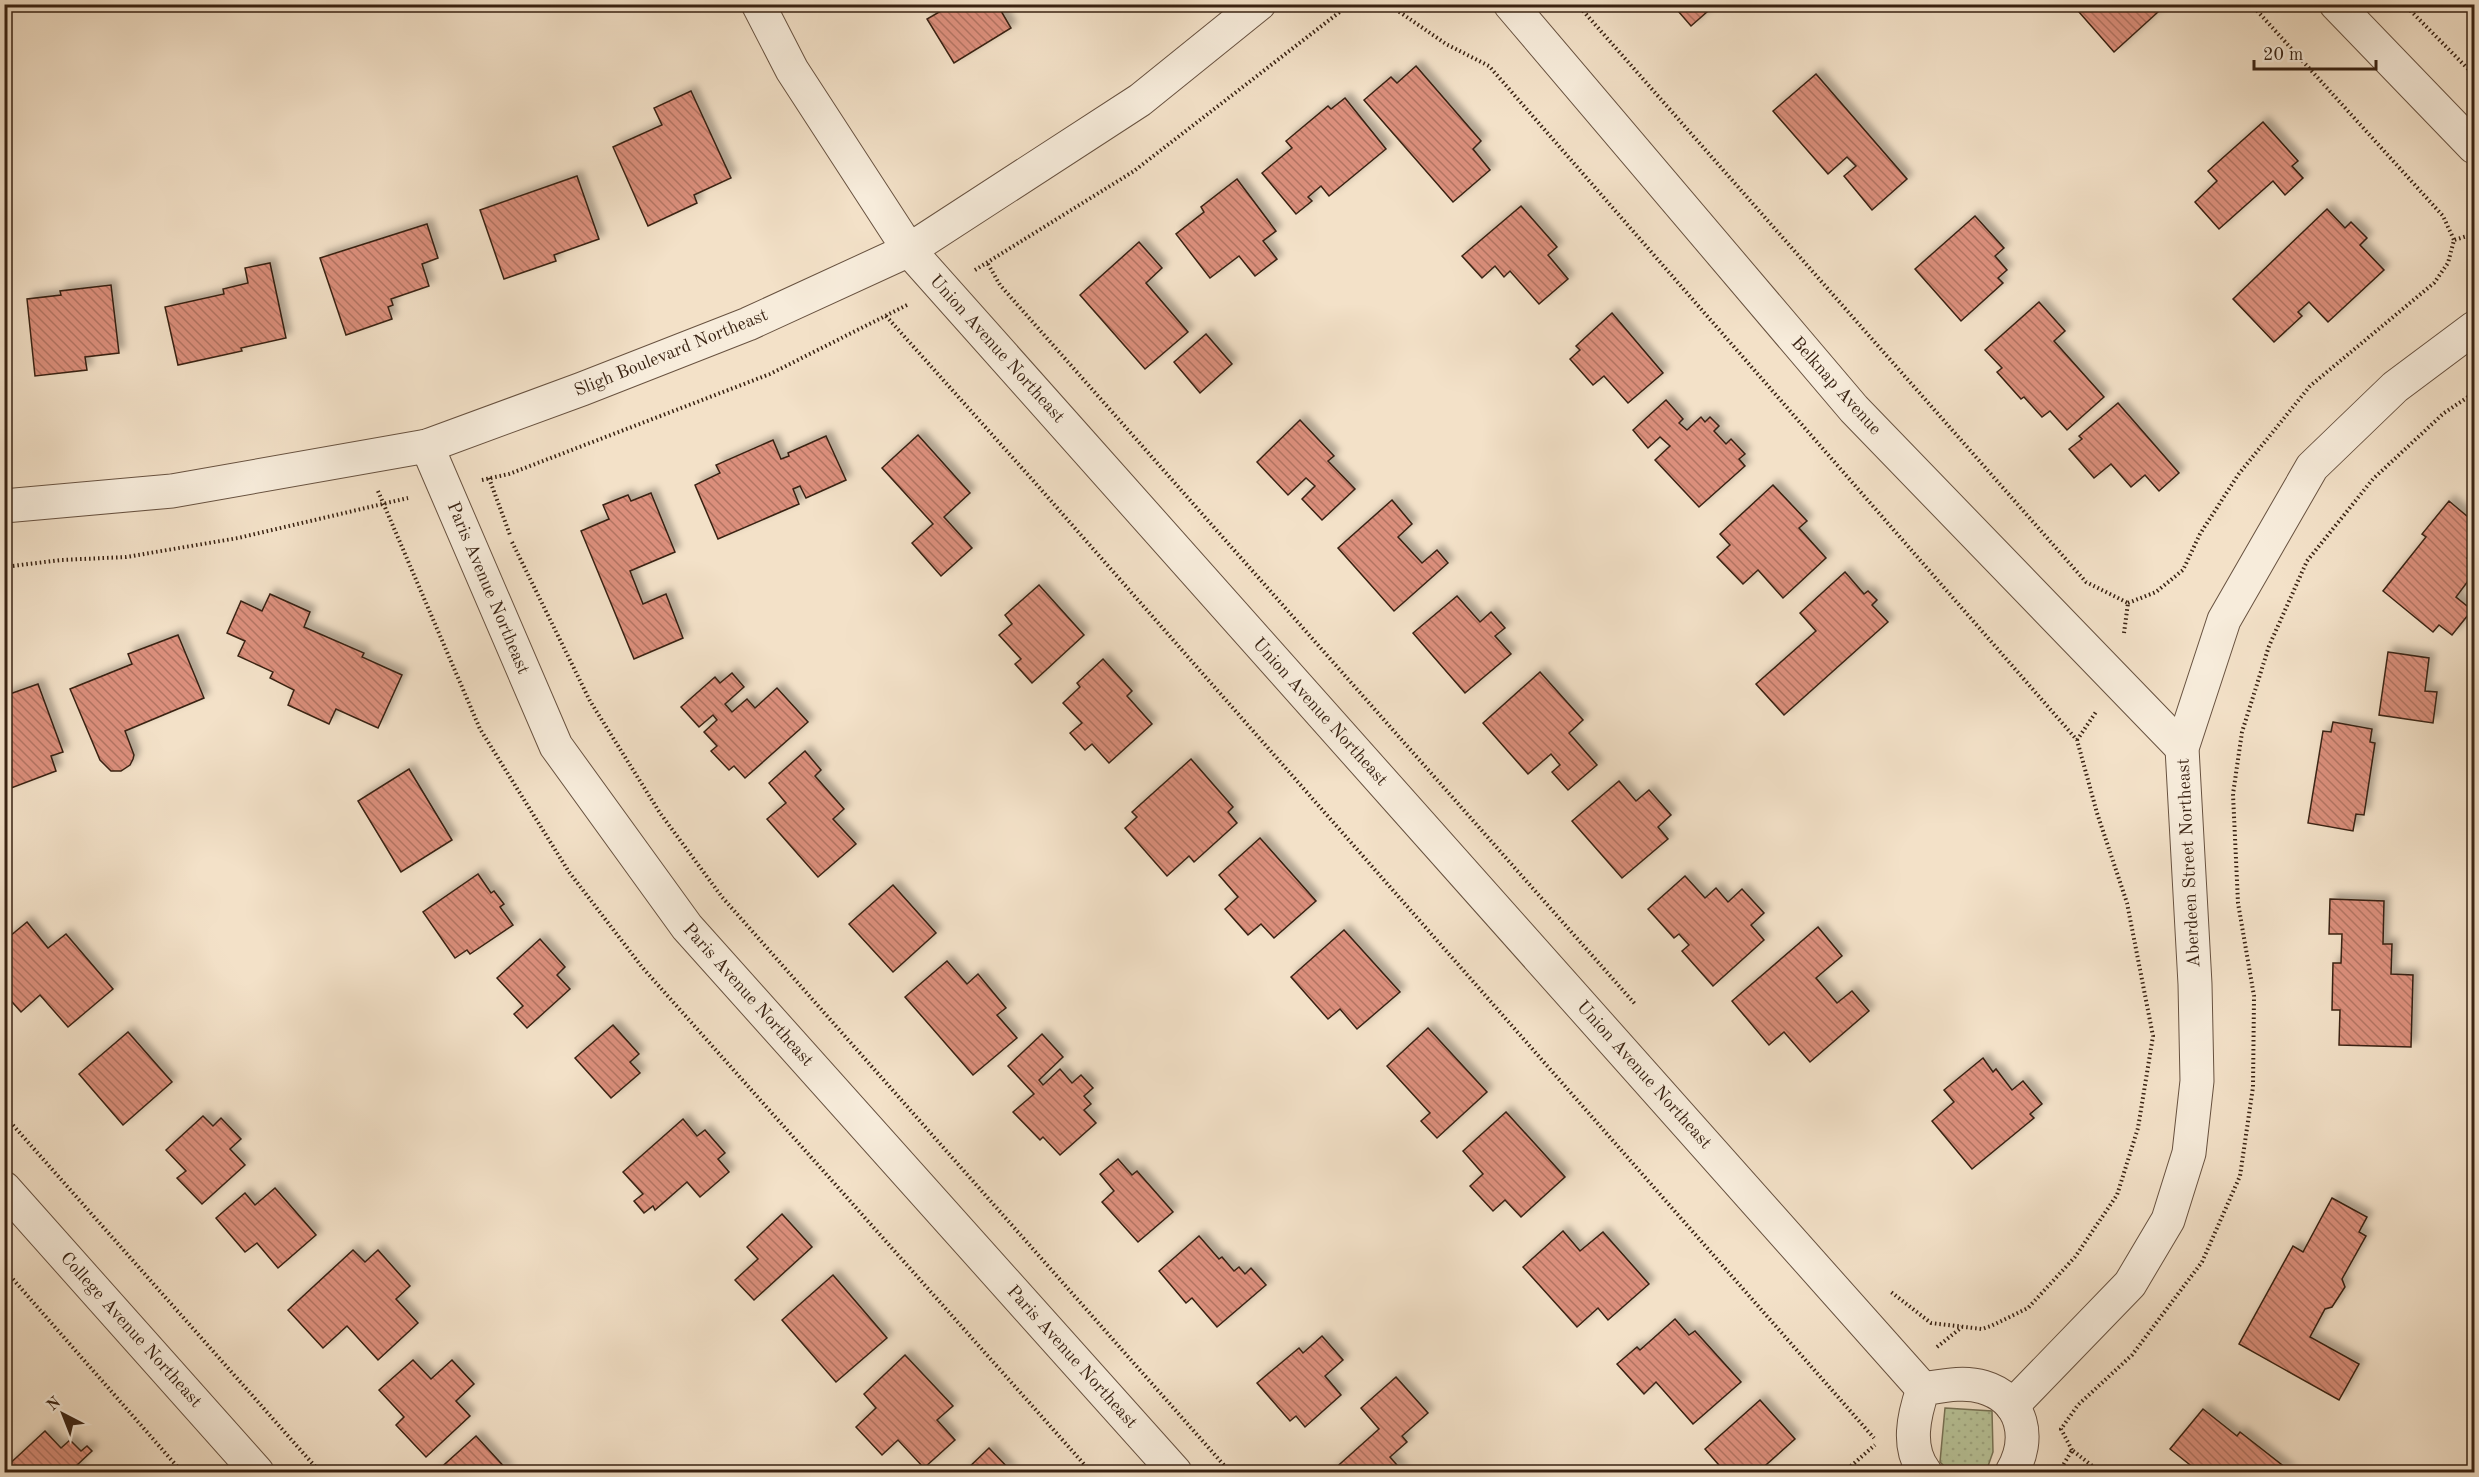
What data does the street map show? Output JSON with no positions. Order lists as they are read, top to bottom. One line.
{"streets":{"street":["Union Avenue Northeast","Sligh Boulevard Northeast","Belknap Avenue","Paris Avenue Northeast","Aberdeen Street Northeast","College Avenue Northeast"]},"crossings":[["Union Avenue Northeast","Sligh Boulevard Northeast"],["Sligh Boulevard Northeast","Paris Avenue Northeast"],["Belknap Avenue","Aberdeen Street Northeast"]],"scale_bar":"20 m","north":"top left"}
